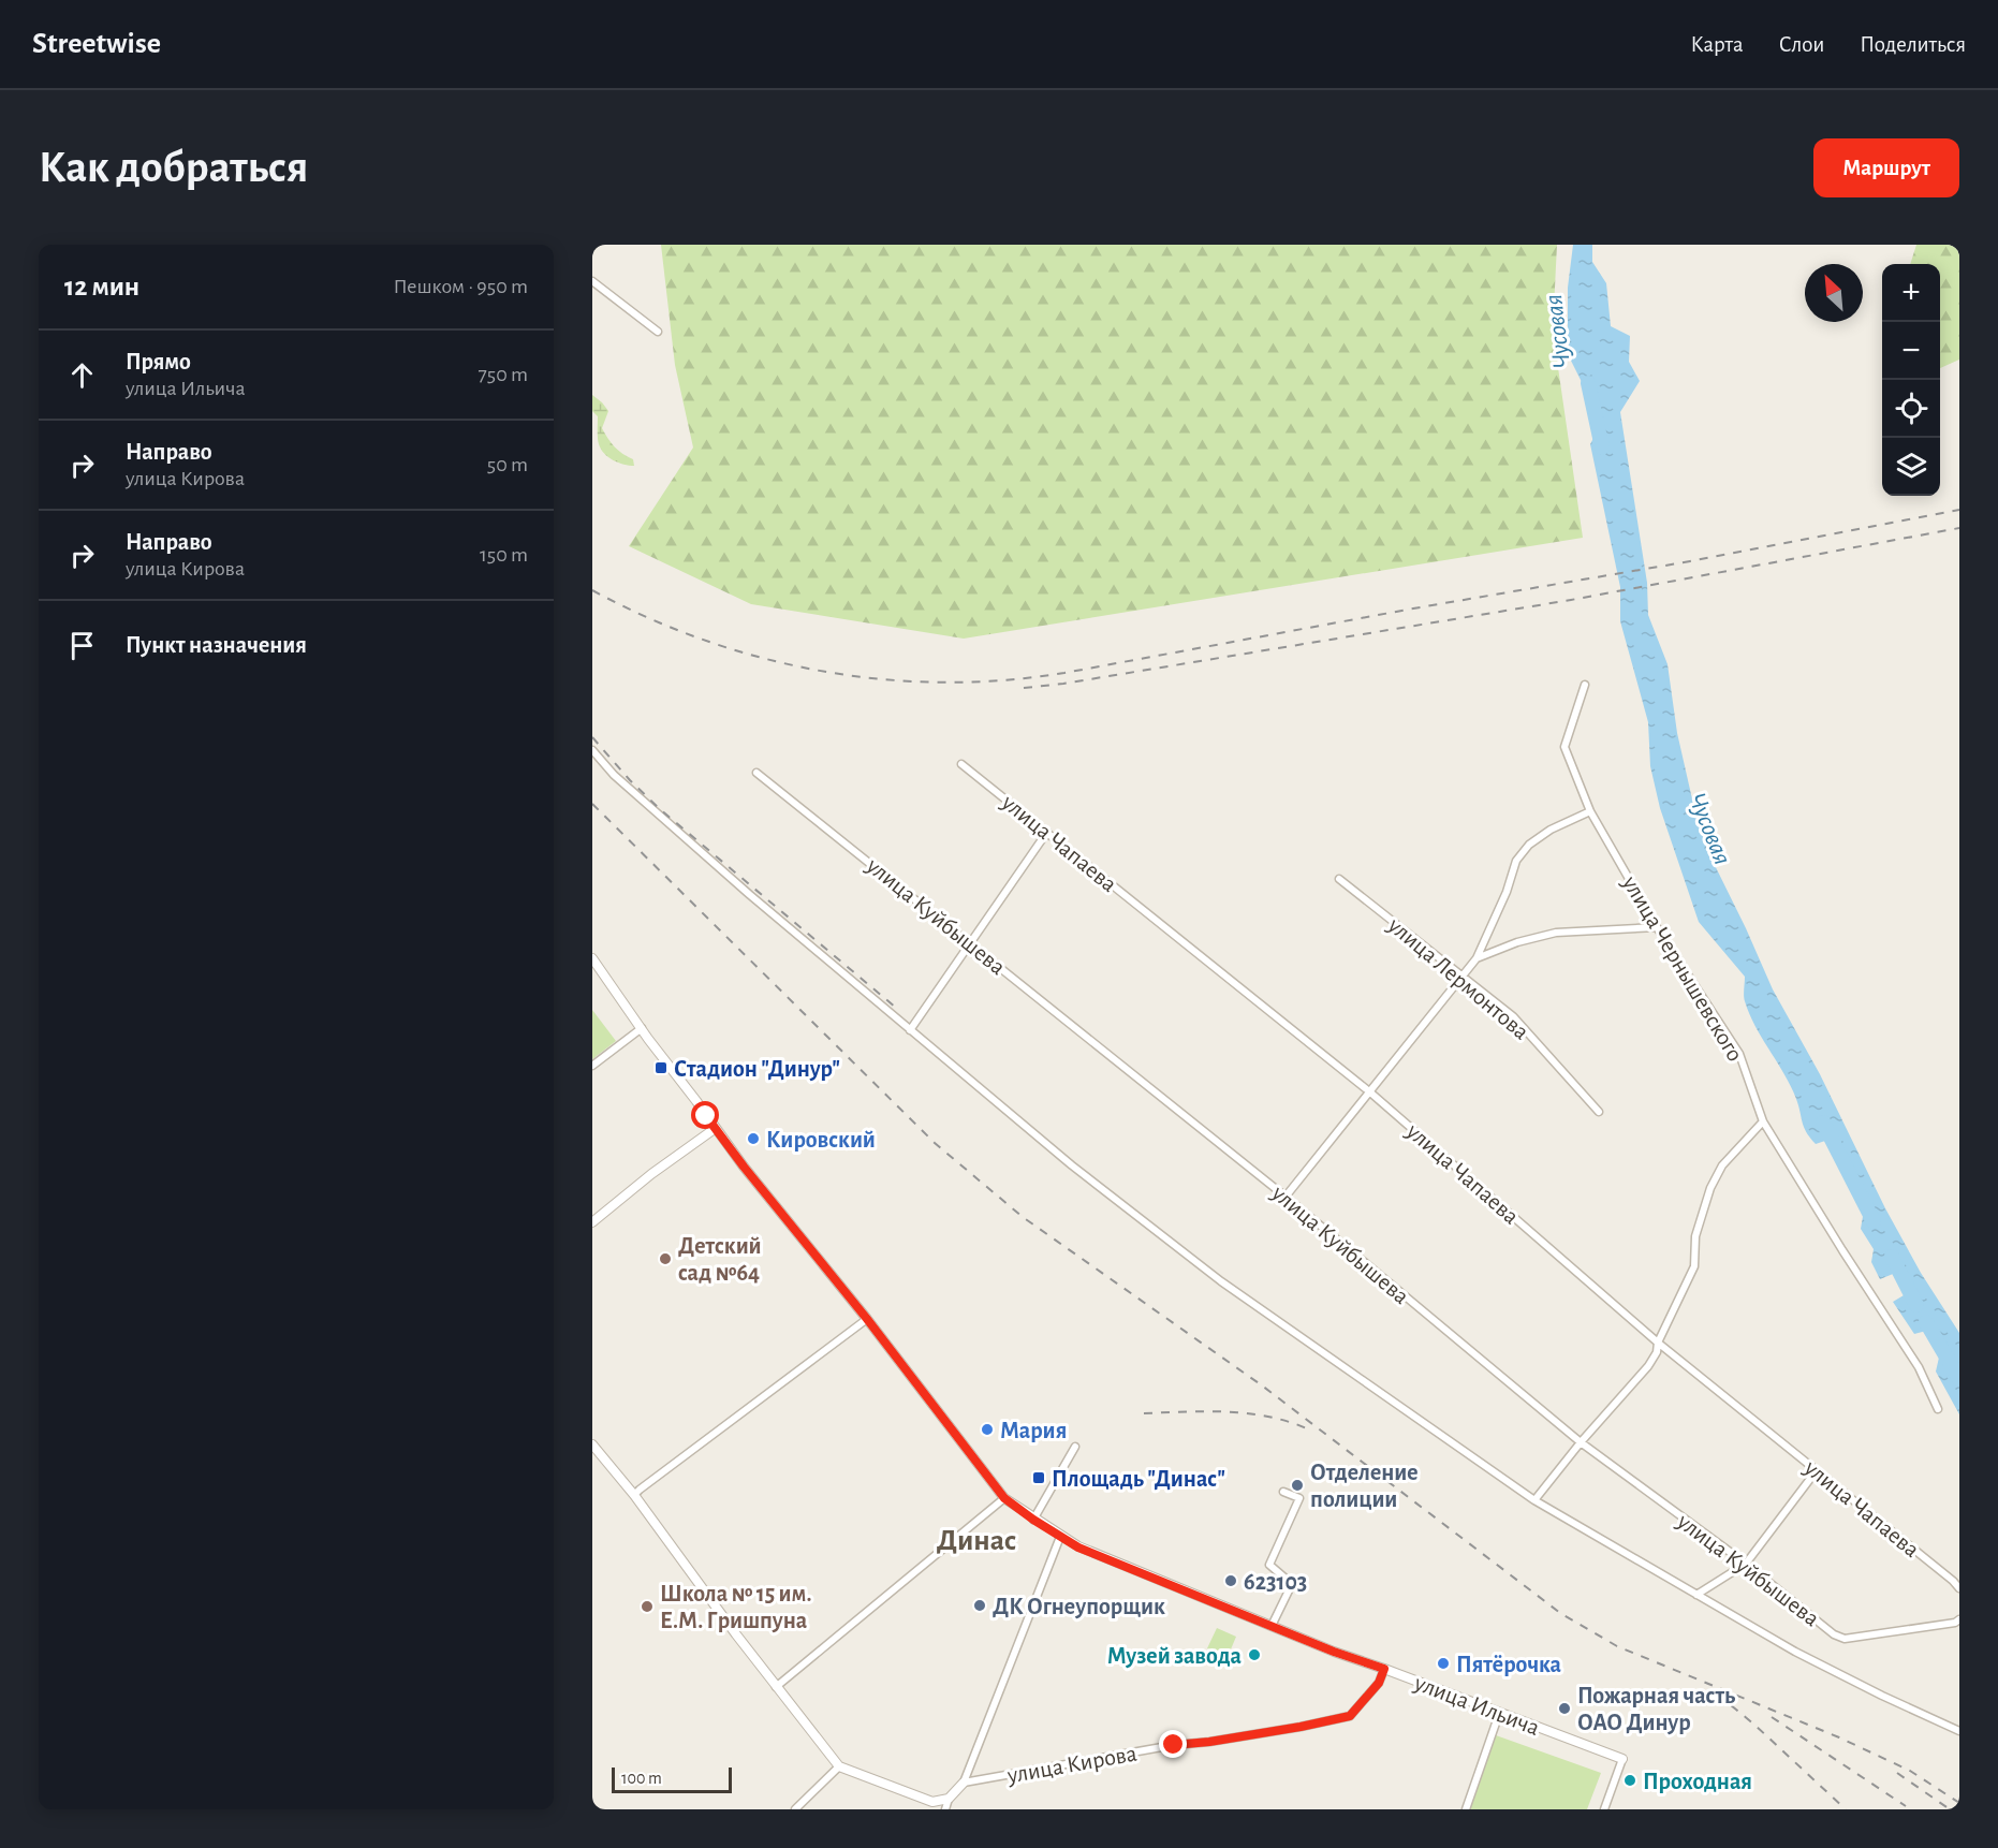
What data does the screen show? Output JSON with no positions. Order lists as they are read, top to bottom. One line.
{"streets":{"street":["улица Чапаева","улица Куйбышева","улица Чернышевского","улица Лермонтова","улица Ильича","улица Кирова"]},"crossings":[["улица Ильича","улица Кирова"]],"districts":["Динас"],"water":["Чусовая"],"places":{"transit":["Стадион \"Динур\"","Площадь \"Динас\""],"other":["Кировский","Детский сад №64","Мария","Отделение полиции","623103","ДК Огнеупорщик","Школа № 15 им. Е.М. Гришпуна","Музей завода","Пятёрочка","Пожарная часть ОАО Динур","Проходная"]},"scale_bar":"100 m","north":"top left","page":{"header":"Streetwise","nav":["Карта","Слои","Поделиться"],"buttons":"Маршрут","title":"Как добраться","heading":["12 мин","Пешком · 950 m"],"map_buttons":["+","−"],"list":[["Прямо","улица Ильича","750 m"],["Направо","улица Кирова","50 m"],["Направо","улица Кирова","150 m"],"Пункт назначения"],"scale":"100 m"}}
